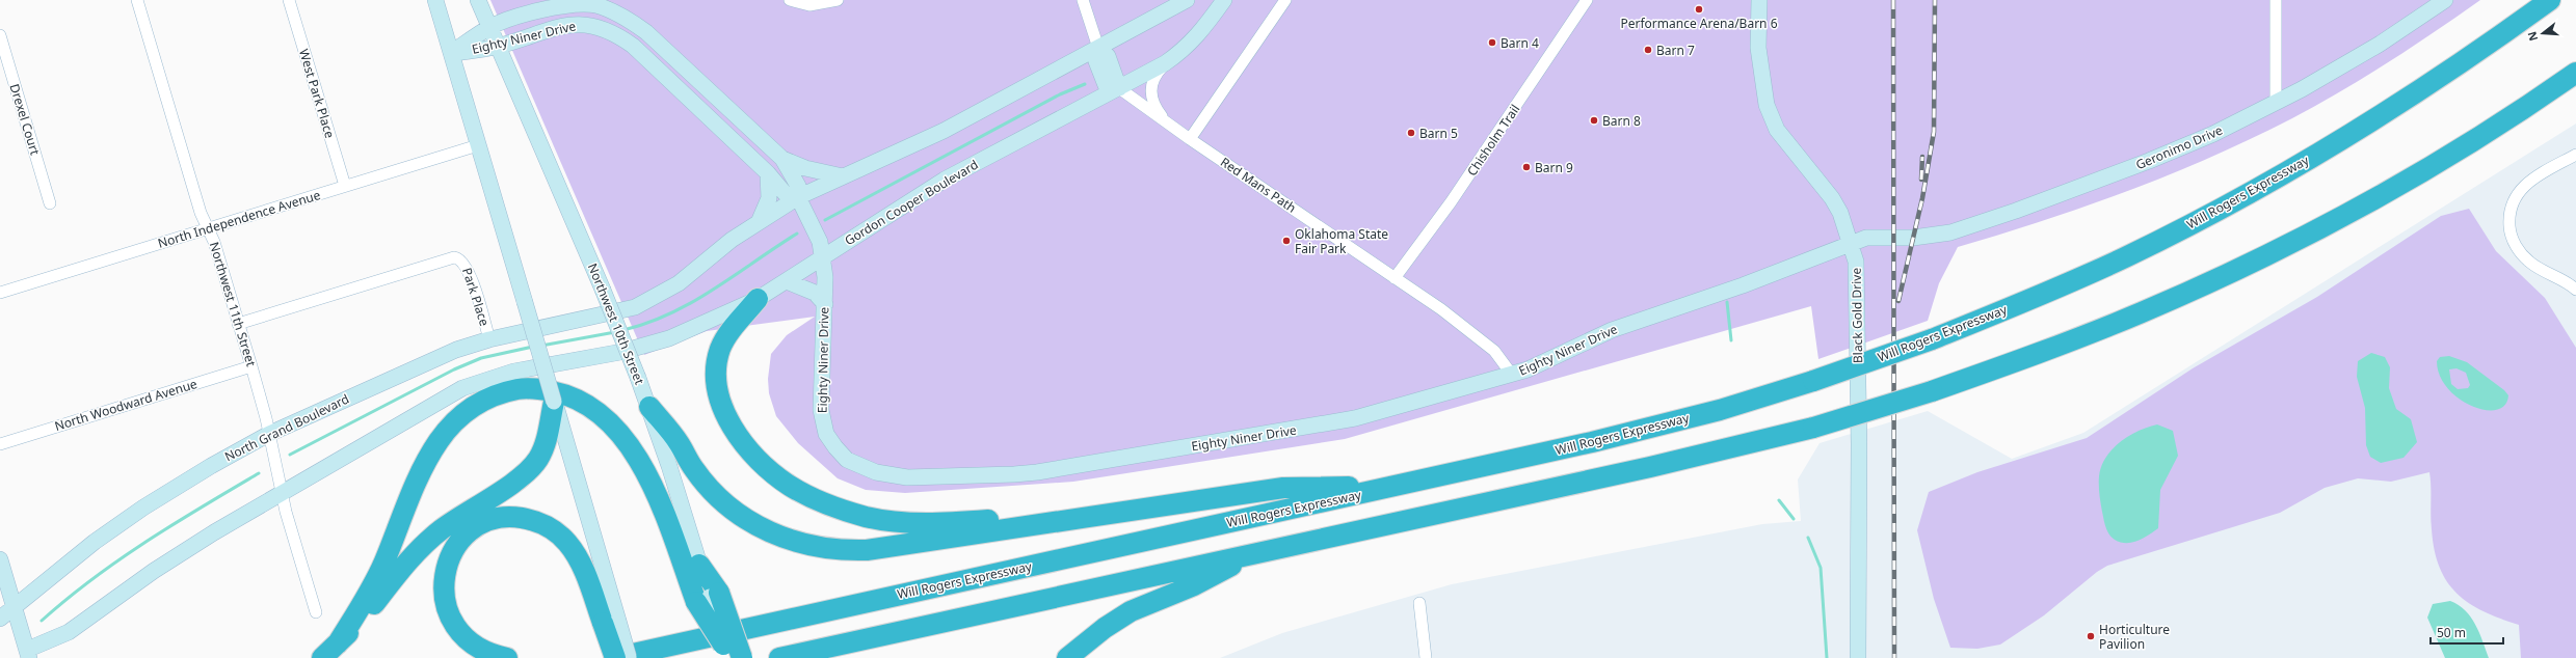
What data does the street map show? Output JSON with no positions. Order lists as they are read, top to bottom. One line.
{"streets":{"highway":["Will Rogers Expressway"],"street":["Eighty Niner Drive","West Park Place","Drexel Court","Chisholm Trail","Geronimo Drive","Red Mans Path","Gordon Cooper Boulevard","North Independence Avenue","Park Place","Northwest 11th Street","Black Gold Drive","Northwest 10th Street","North Woodward Avenue","North Grand Boulevard"]},"crossings":[["Eighty Niner Drive","Geronimo Drive"],["Eighty Niner Drive","Red Mans Path"],["Eighty Niner Drive","Gordon Cooper Boulevard"],["Eighty Niner Drive","Black Gold Drive"],["Eighty Niner Drive","Northwest 10th Street"],["West Park Place","North Independence Avenue"],["Chisholm Trail","Red Mans Path"],["Red Mans Path","Gordon Cooper Boulevard"],["Gordon Cooper Boulevard","Northwest 11th Street"],["North Independence Avenue","Northwest 11th Street"],["Park Place","Northwest 11th Street"],["Park Place","North Grand Boulevard"],["Northwest 11th Street","North Woodward Avenue"],["Northwest 11th Street","North Grand Boulevard"]],"places":["Performance Arena/Barn 6","Barn 4","Barn 7","Barn 8","Barn 5","Barn 9","Oklahoma State Fair Park","Horticulture Pavilion"],"scale_bar":"50 m","north":"left"}
